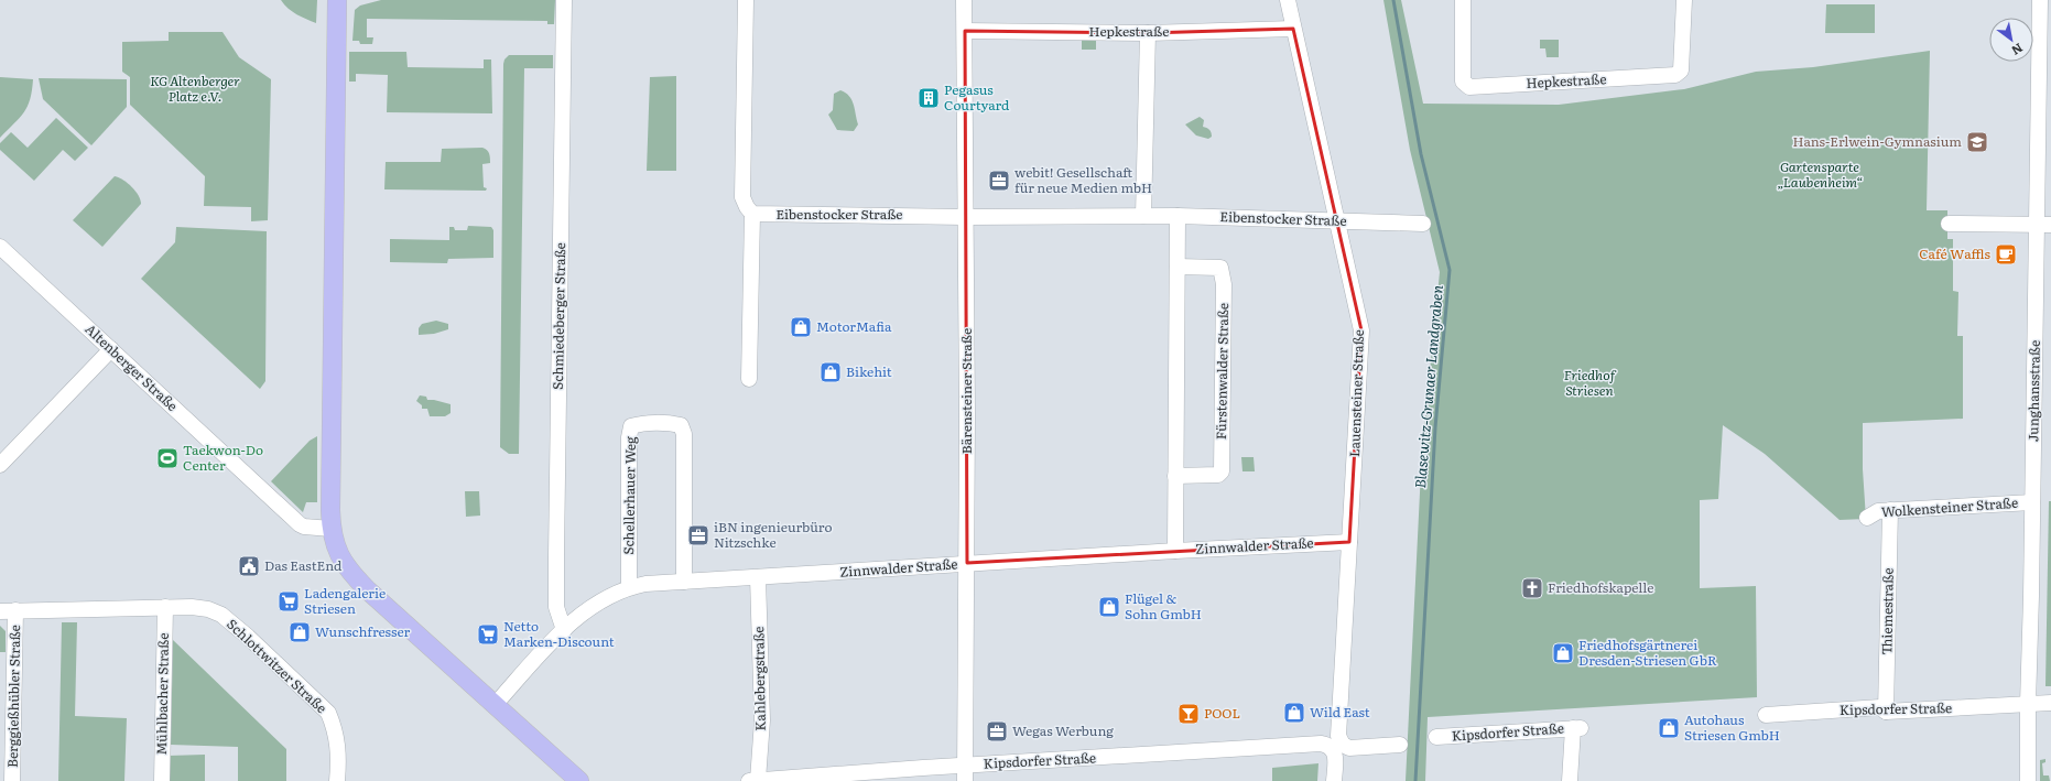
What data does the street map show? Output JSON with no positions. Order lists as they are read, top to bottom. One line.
{"streets":{"street":["Hepkestraße","Eibenstocker Straße","Schmiedeberger Straße","Altenberger Straße","Fürstenwalder Straße","Bärensteiner Straße","Junghansstraße","Lauensteiner Straße","Schellerhauer Weg","Wolkensteiner Straße","Zinnwalder Straße","Thiemestraße","Schlottwitzer Straße","Kahlebergstraße","Mühlbacher Straße","Berggießhübler Straße","Kipsdorfer Straße"]},"crossings":[["Hepkestraße","Bärensteiner Straße"],["Hepkestraße","Lauensteiner Straße"],["Eibenstocker Straße","Bärensteiner Straße"],["Eibenstocker Straße","Lauensteiner Straße"],["Schmiedeberger Straße","Zinnwalder Straße"],["Bärensteiner Straße","Zinnwalder Straße"],["Bärensteiner Straße","Kipsdorfer Straße"],["Junghansstraße","Wolkensteiner Straße"],["Junghansstraße","Kipsdorfer Straße"],["Lauensteiner Straße","Zinnwalder Straße"],["Lauensteiner Straße","Kipsdorfer Straße"],["Schellerhauer Weg","Zinnwalder Straße"],["Wolkensteiner Straße","Thiemestraße"],["Zinnwalder Straße","Kahlebergstraße"],["Thiemestraße","Kipsdorfer Straße"],["Schlottwitzer Straße","Mühlbacher Straße"],["Schlottwitzer Straße","Berggießhübler Straße"],["Kahlebergstraße","Kipsdorfer Straße"]],"water":["Blasewitz‐Grunaer Landgraben"],"parks":["KG Altenberger Platz e.V.","Gartensparte „Laubenheim“","Friedhof Striesen"],"places":{"building":["Pegasus Courtyard"],"school or university":["Hans-Erlwein-Gymnasium"],"office":["webit! Gesellschaft für neue Medien mbH","iBN ingenieurbüro Nitzschke","Wegas Werbung"],"cafe":["Café Waffls"],"shop":["MotorMafia","Bikehit","Flügel & Sohn GmbH","Wunschfresser","Friedhofsgärtnerei Dresden-Striesen GbR","Wild East","Autohaus Striesen GmbH"],"sports":["Taekwon-Do Center"],"public building":["Das EastEnd"],"church":["Friedhofskapelle"],"supermarket":["Ladengalerie Striesen","Netto Marken-Discount"],"bar":["POOL"]},"north":"bottom right"}
